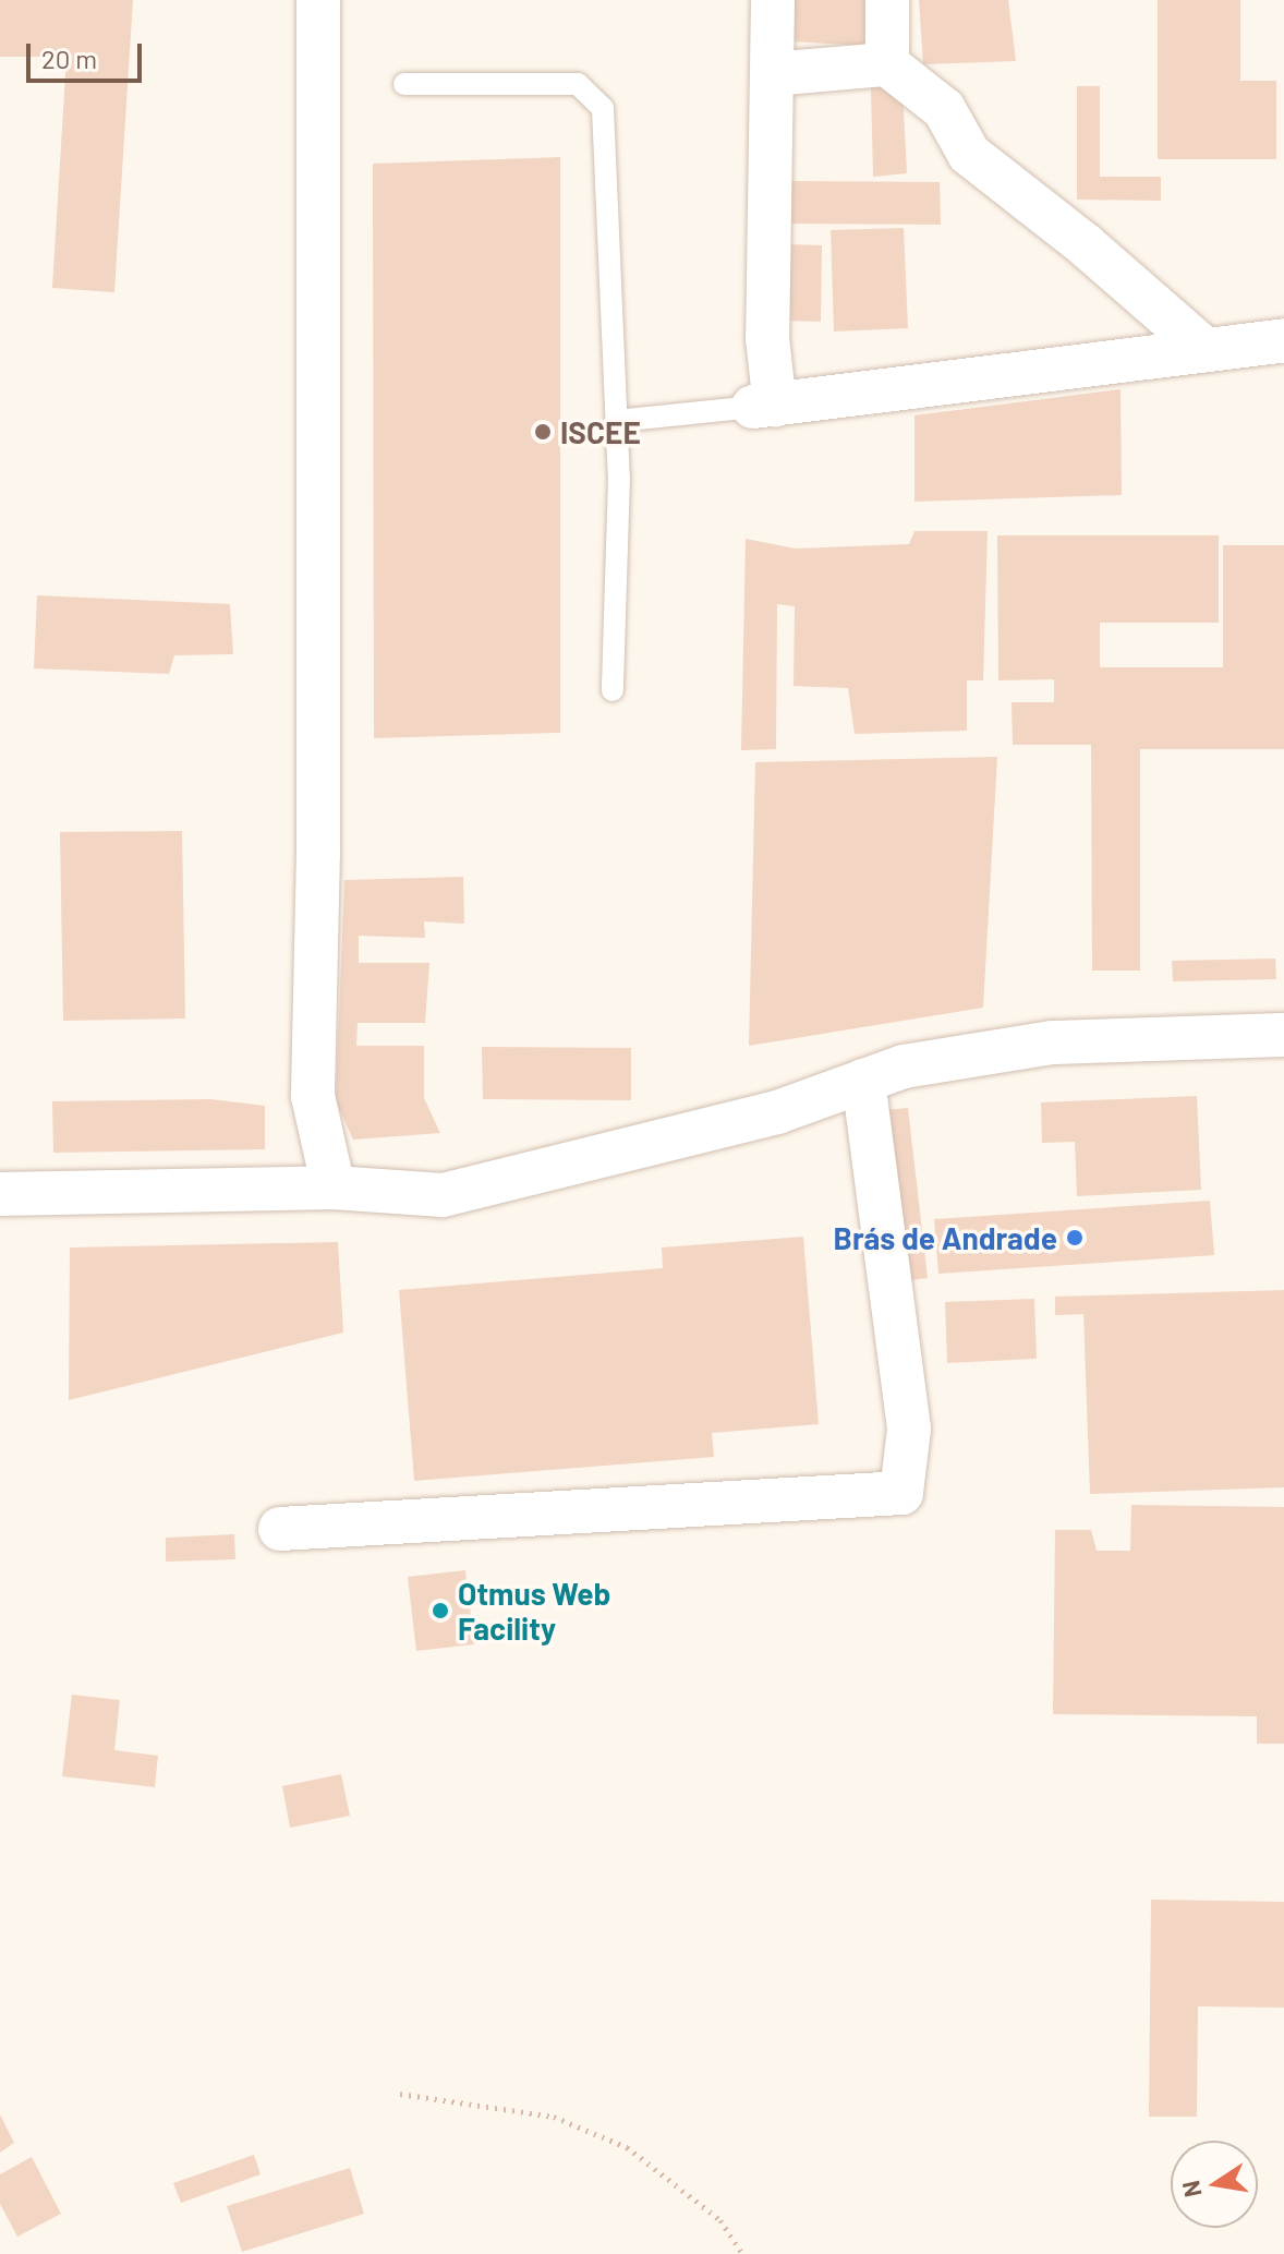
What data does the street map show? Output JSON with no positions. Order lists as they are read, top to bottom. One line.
{"places":["ISCEE","Brás de Andrade","Otmus Web Facility"],"scale_bar":"20 m","north":"left"}
